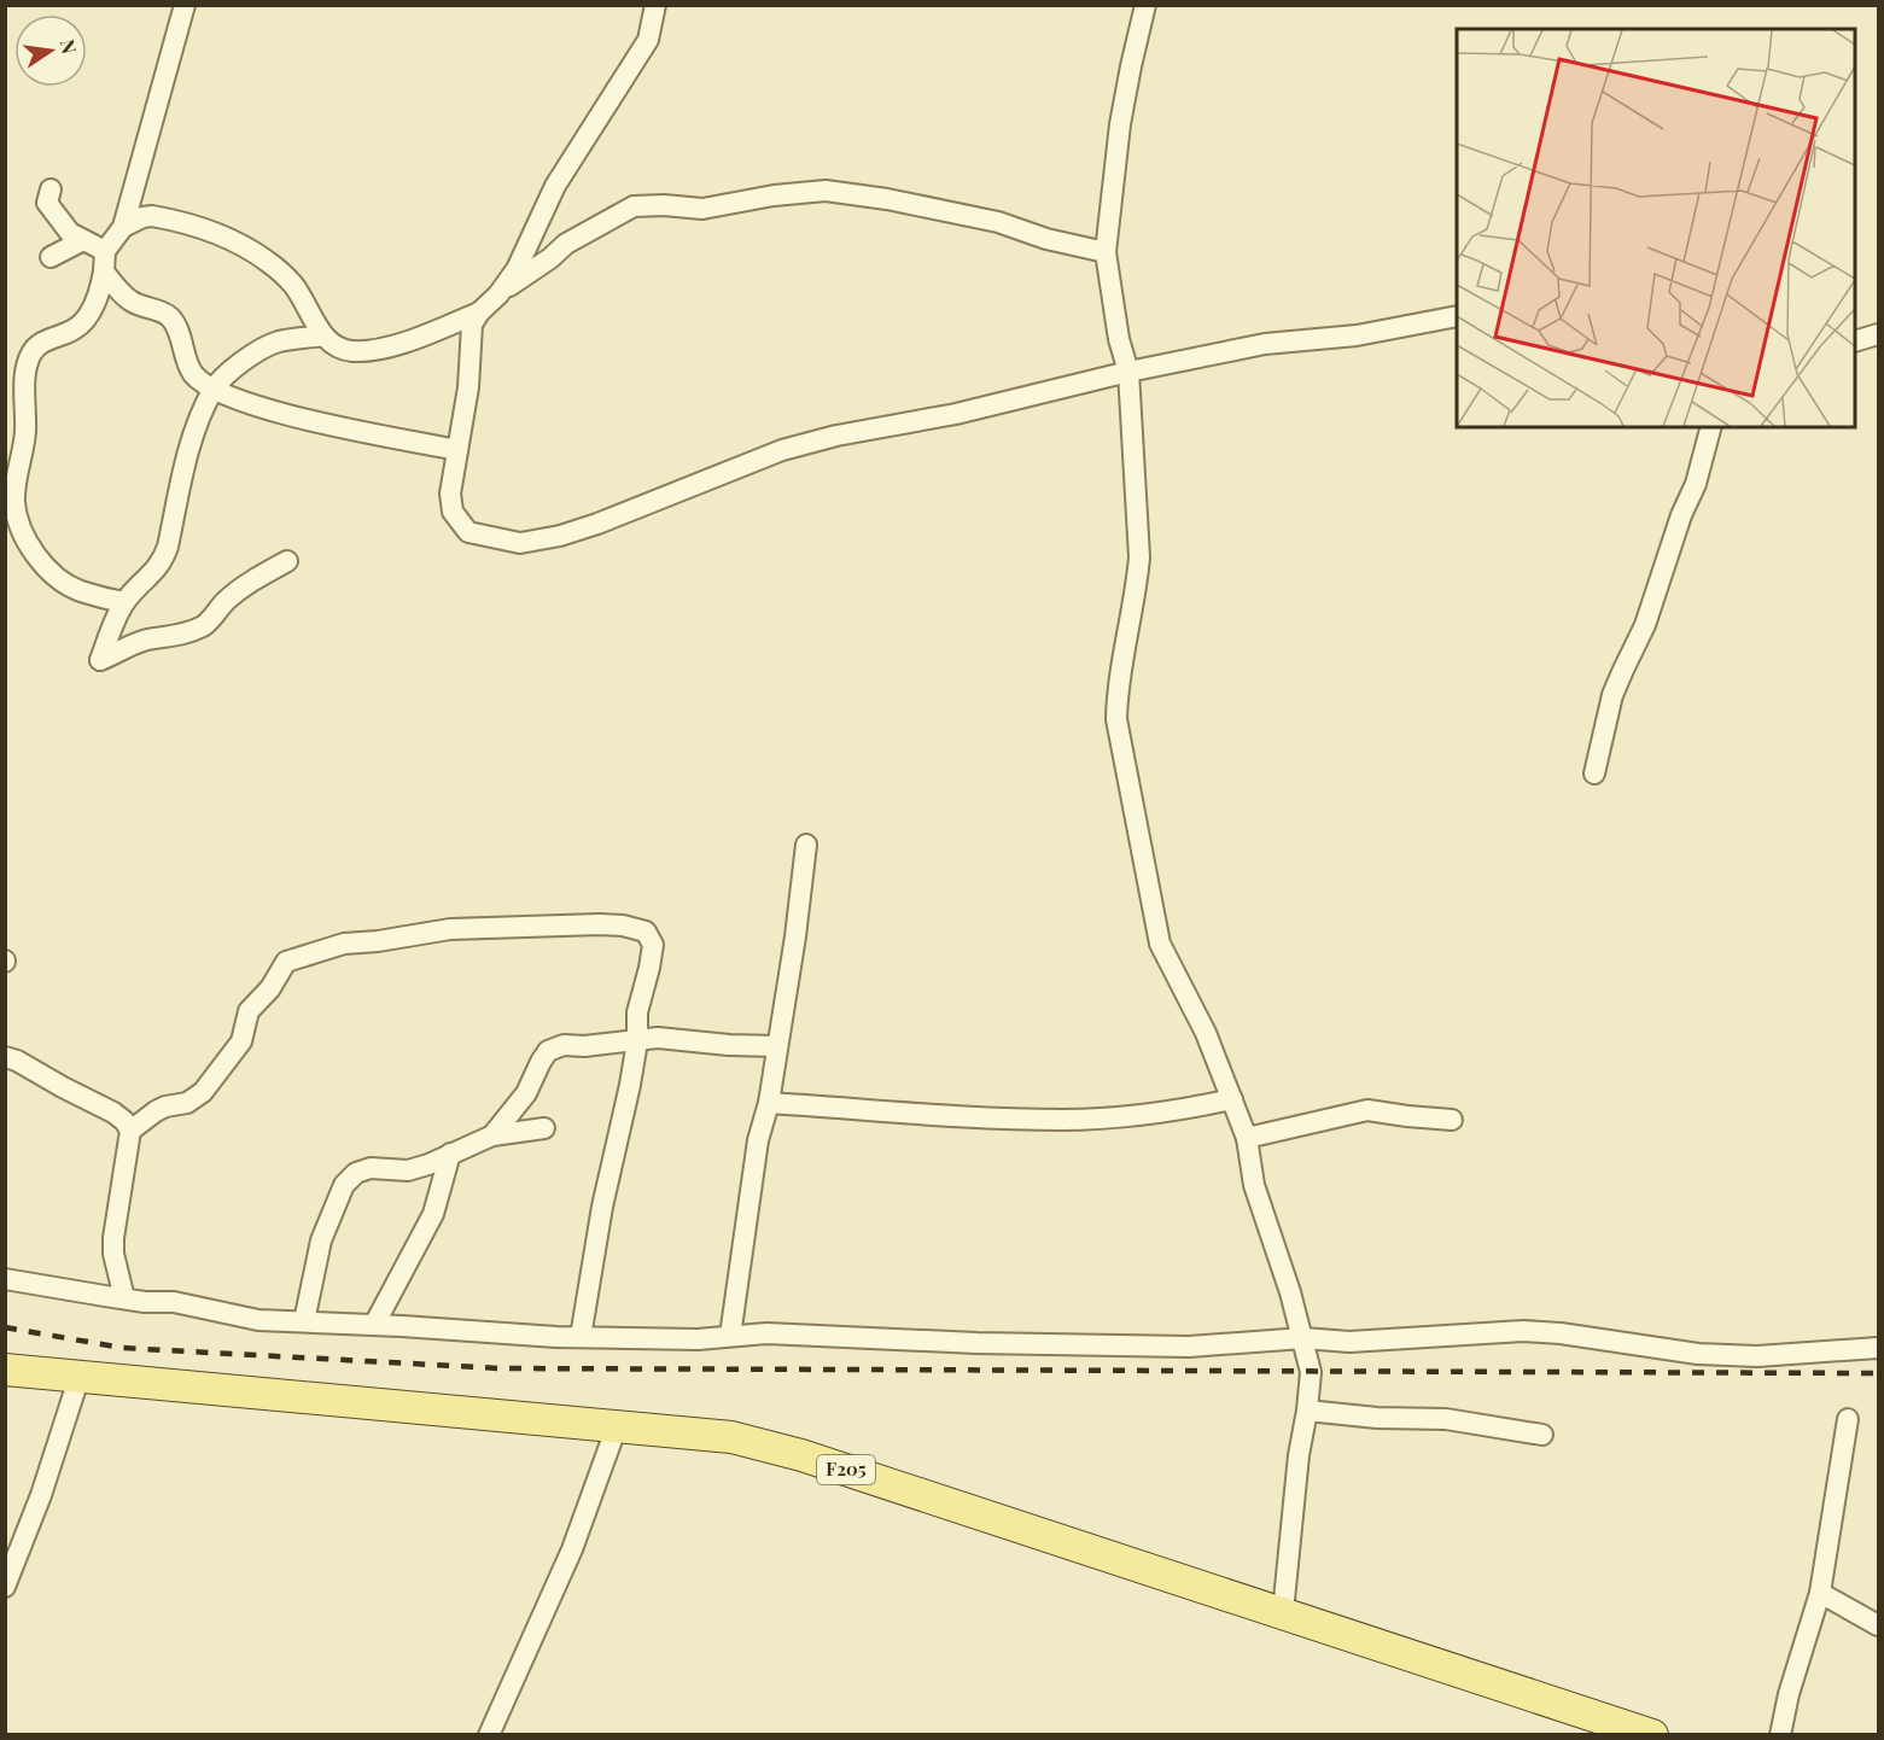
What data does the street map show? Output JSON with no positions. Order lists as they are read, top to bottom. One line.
{"streets":{"main road":["F205"]},"north":"right"}
